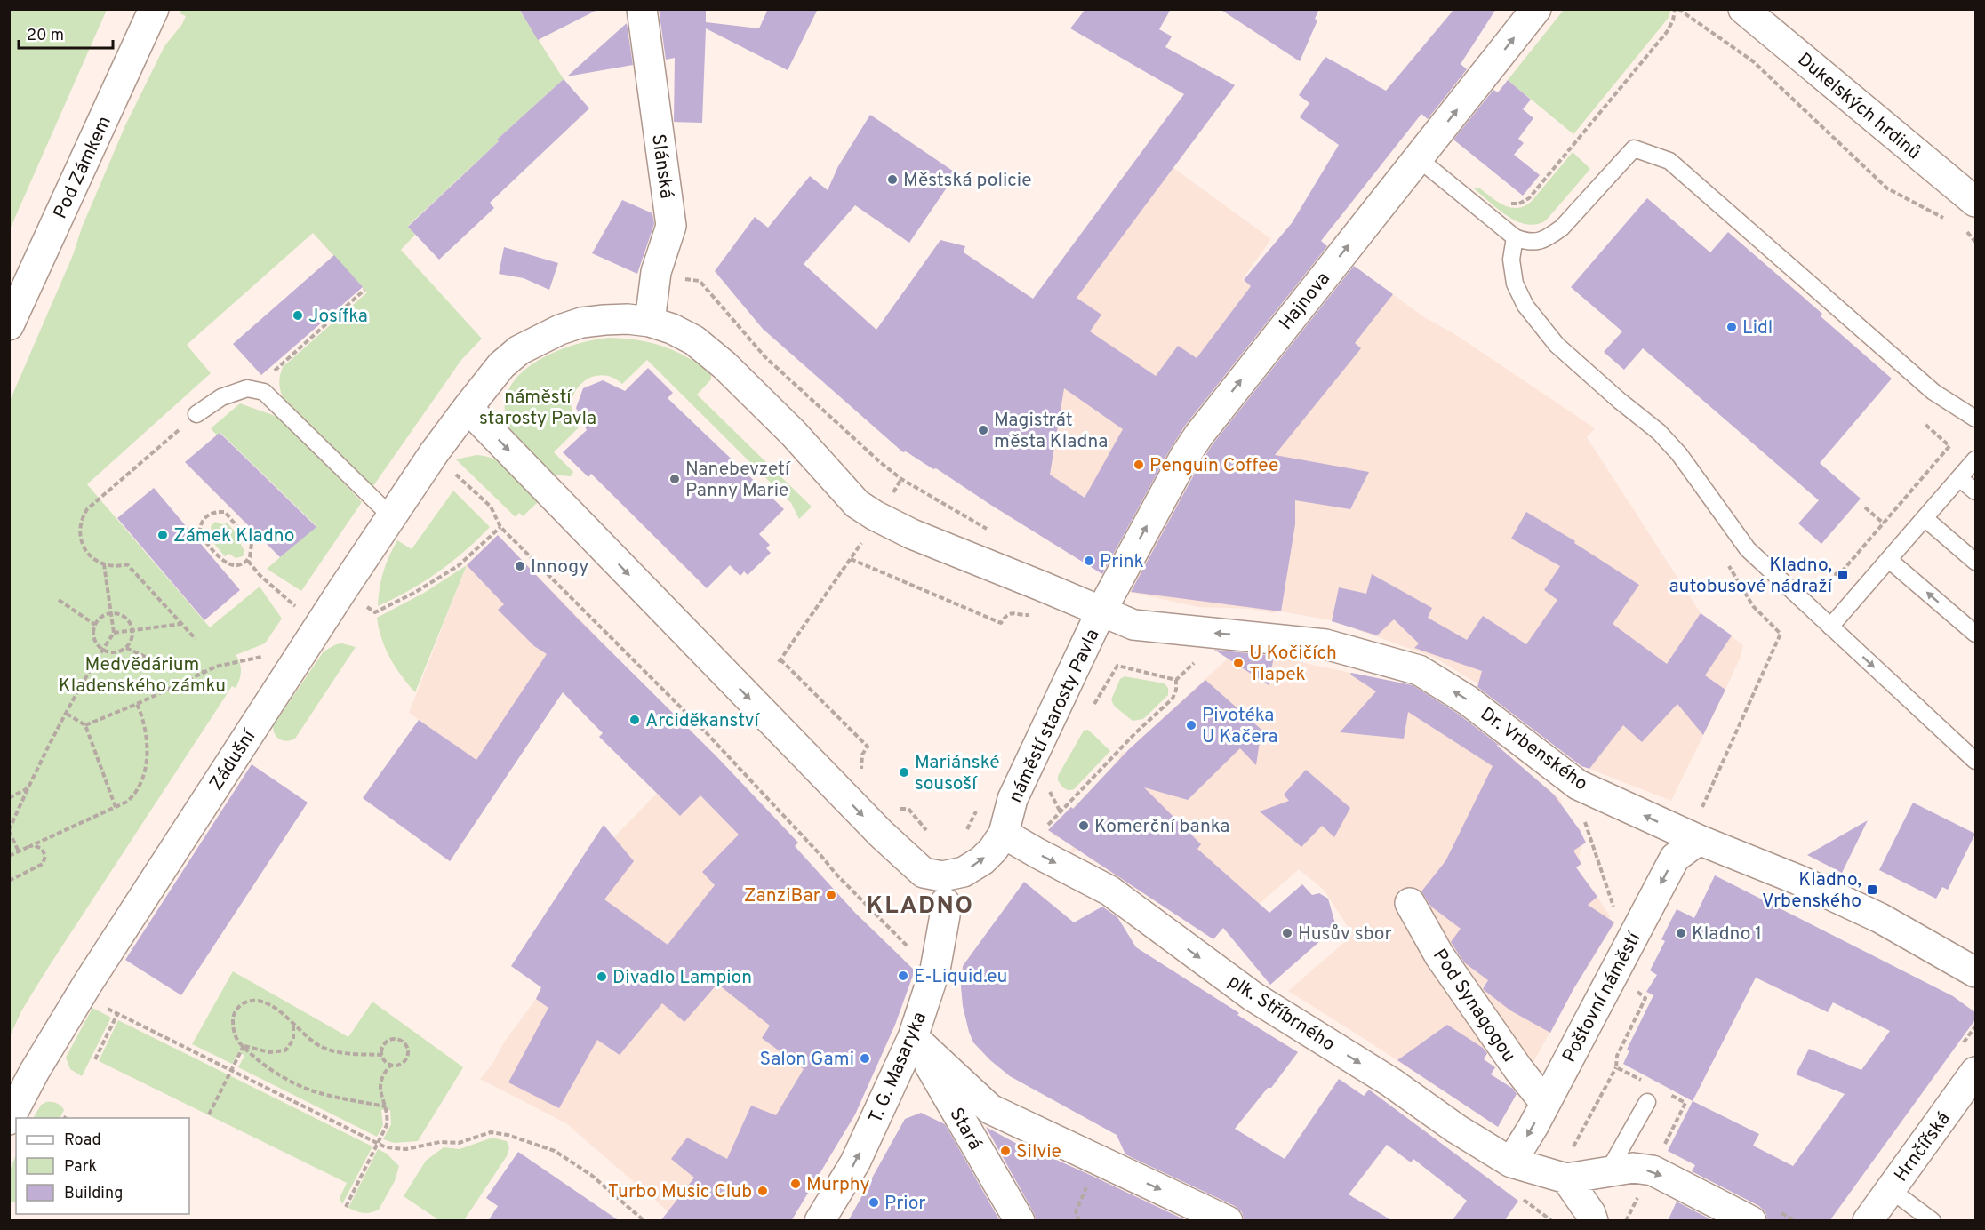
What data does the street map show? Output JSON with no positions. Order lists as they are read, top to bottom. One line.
{"streets":{"street":["Dukelských hrdinů","Slánská","Pod Zámkem","Hajnova","náměstí starosty Pavla","Dr. Vrbenského","Zádušní","Poštovní náměstí","Pod Synagogou","plk. Stříbrného","T. G. Masaryka","Stará","Hrnčířská"]},"crossings":[["Slánská","náměstí starosty Pavla"],["Hajnova","náměstí starosty Pavla"],["Hajnova","Dr. Vrbenského"],["náměstí starosty Pavla","Dr. Vrbenského"],["náměstí starosty Pavla","Zádušní"],["náměstí starosty Pavla","plk. Stříbrného"],["Dr. Vrbenského","Poštovní náměstí"],["Poštovní náměstí","Pod Synagogou"],["Poštovní náměstí","plk. Stříbrného"],["T. G. Masaryka","Stará"]],"one_way":["Hajnova","Dr. Vrbenského","Poštovní náměstí","T. G. Masaryka"],"districts":["KLADNO"],"parks":["náměstí starosty Pavla","Medvědárium Kladenského zámku"],"places":{"other":["Městská policie","Josífka","Lidl","Magistrát města Kladna","Penguin Coffee","Nanebevzetí Panny Marie","Zámek Kladno","Prink","Innogy","U Kočičích Tlapek","Arciděkanství","Pivotéka U Kačera","Mariánské sousoší","Komerční banka","ZanziBar","Husův sbor","Kladno 1","E-Liquid.eu","Divadlo Lampion","Salon Gami","Silvie","Murphy","Turbo Music Club","Prior"],"transit":["Kladno, autobusové nádraží","Kladno, Vrbenského"]},"legend":["Road","Park","Building"],"scale_bar":"20 m"}
